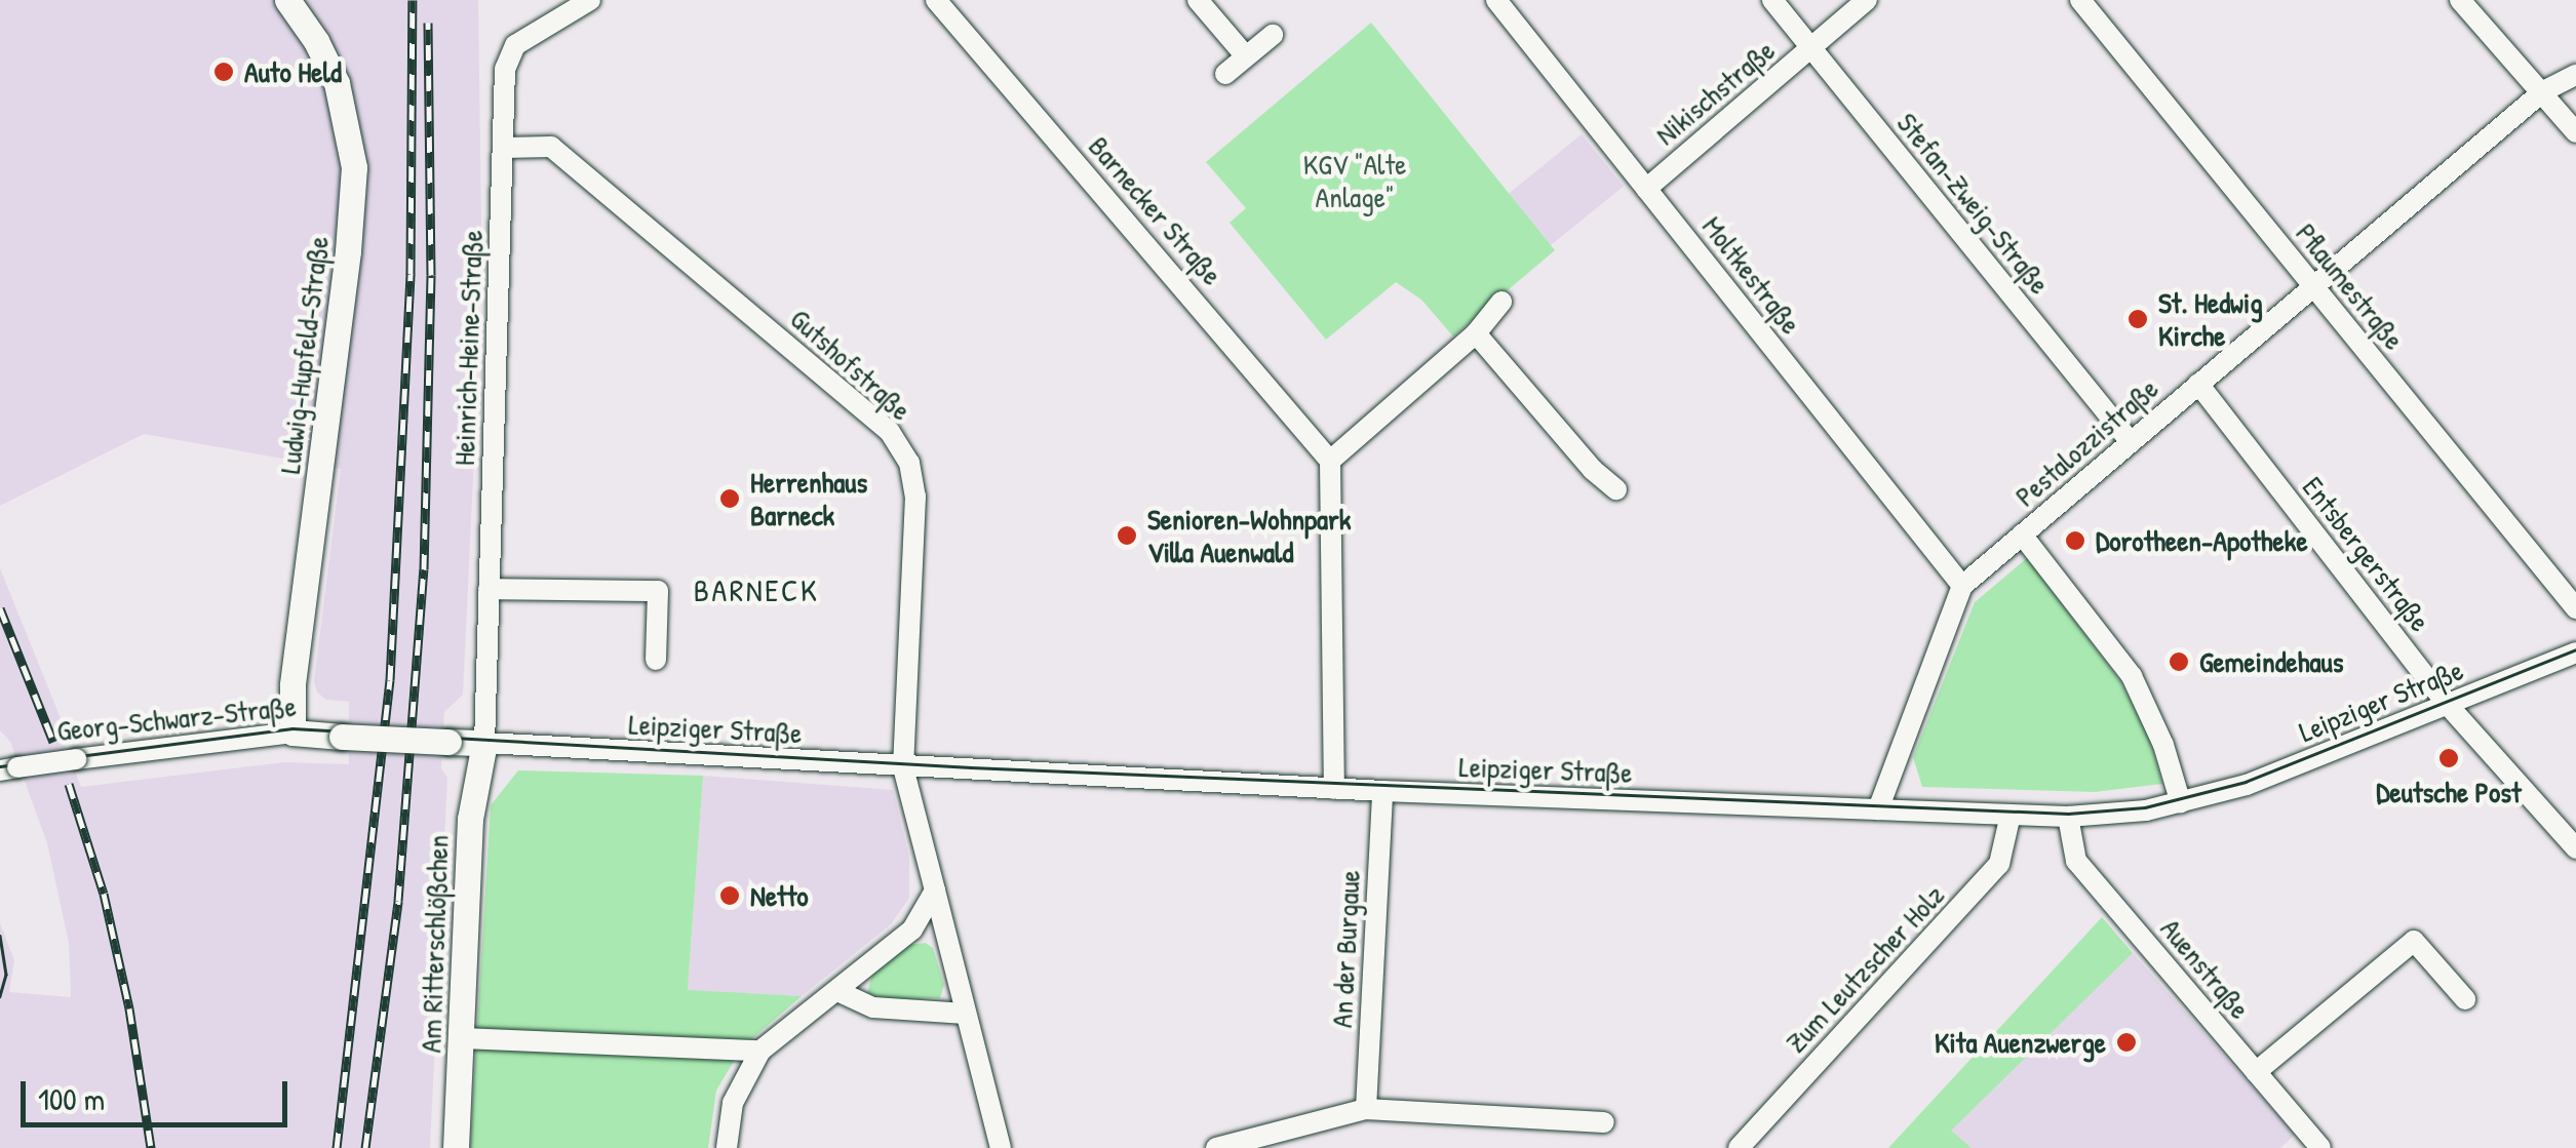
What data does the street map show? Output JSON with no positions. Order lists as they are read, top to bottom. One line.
{"streets":{"main road":["Ludwig-Hupfeld-Straße","Georg-Schwarz-Straße","Am Ritterschlößchen"],"street":["Nikischstraße","Stefan-Zweig-Straße","Barnecker Straße","Moltkestraße","Pflaumestraße","Heinrich-Heine-Straße","Gutshofstraße","Pestalozzistraße","Entsbergerstraße","Leipziger Straße","An der Burgaue","Zum Leutzscher Holz","Auenstraße"]},"crossings":[["Nikischstraße","Stefan-Zweig-Straße"],["Nikischstraße","Moltkestraße"],["Stefan-Zweig-Straße","Pestalozzistraße"],["Moltkestraße","Pestalozzistraße"],["Pflaumestraße","Pestalozzistraße"],["Heinrich-Heine-Straße","Gutshofstraße"],["Heinrich-Heine-Straße","Leipziger Straße"],["Heinrich-Heine-Straße","Georg-Schwarz-Straße"],["Heinrich-Heine-Straße","Am Ritterschlößchen"],["Ludwig-Hupfeld-Straße","Georg-Schwarz-Straße"],["Gutshofstraße","Leipziger Straße"],["Pestalozzistraße","Entsbergerstraße"],["Pestalozzistraße","Leipziger Straße"],["Entsbergerstraße","Leipziger Straße"],["Leipziger Straße","Georg-Schwarz-Straße"],["Leipziger Straße","Am Ritterschlößchen"],["Leipziger Straße","An der Burgaue"],["Leipziger Straße","Zum Leutzscher Holz"],["Leipziger Straße","Auenstraße"],["Georg-Schwarz-Straße","Am Ritterschlößchen"]],"districts":["BARNECK"],"parks":["KGV \"Alte Anlage\""],"places":["Auto Held","St. Hedwig Kirche","Herrenhaus Barneck","Senioren-Wohnpark Villa Auenwald","Dorotheen-Apotheke","Gemeindehaus","Deutsche Post","Netto","Kita Auenzwerge"],"scale_bar":"100 m"}
